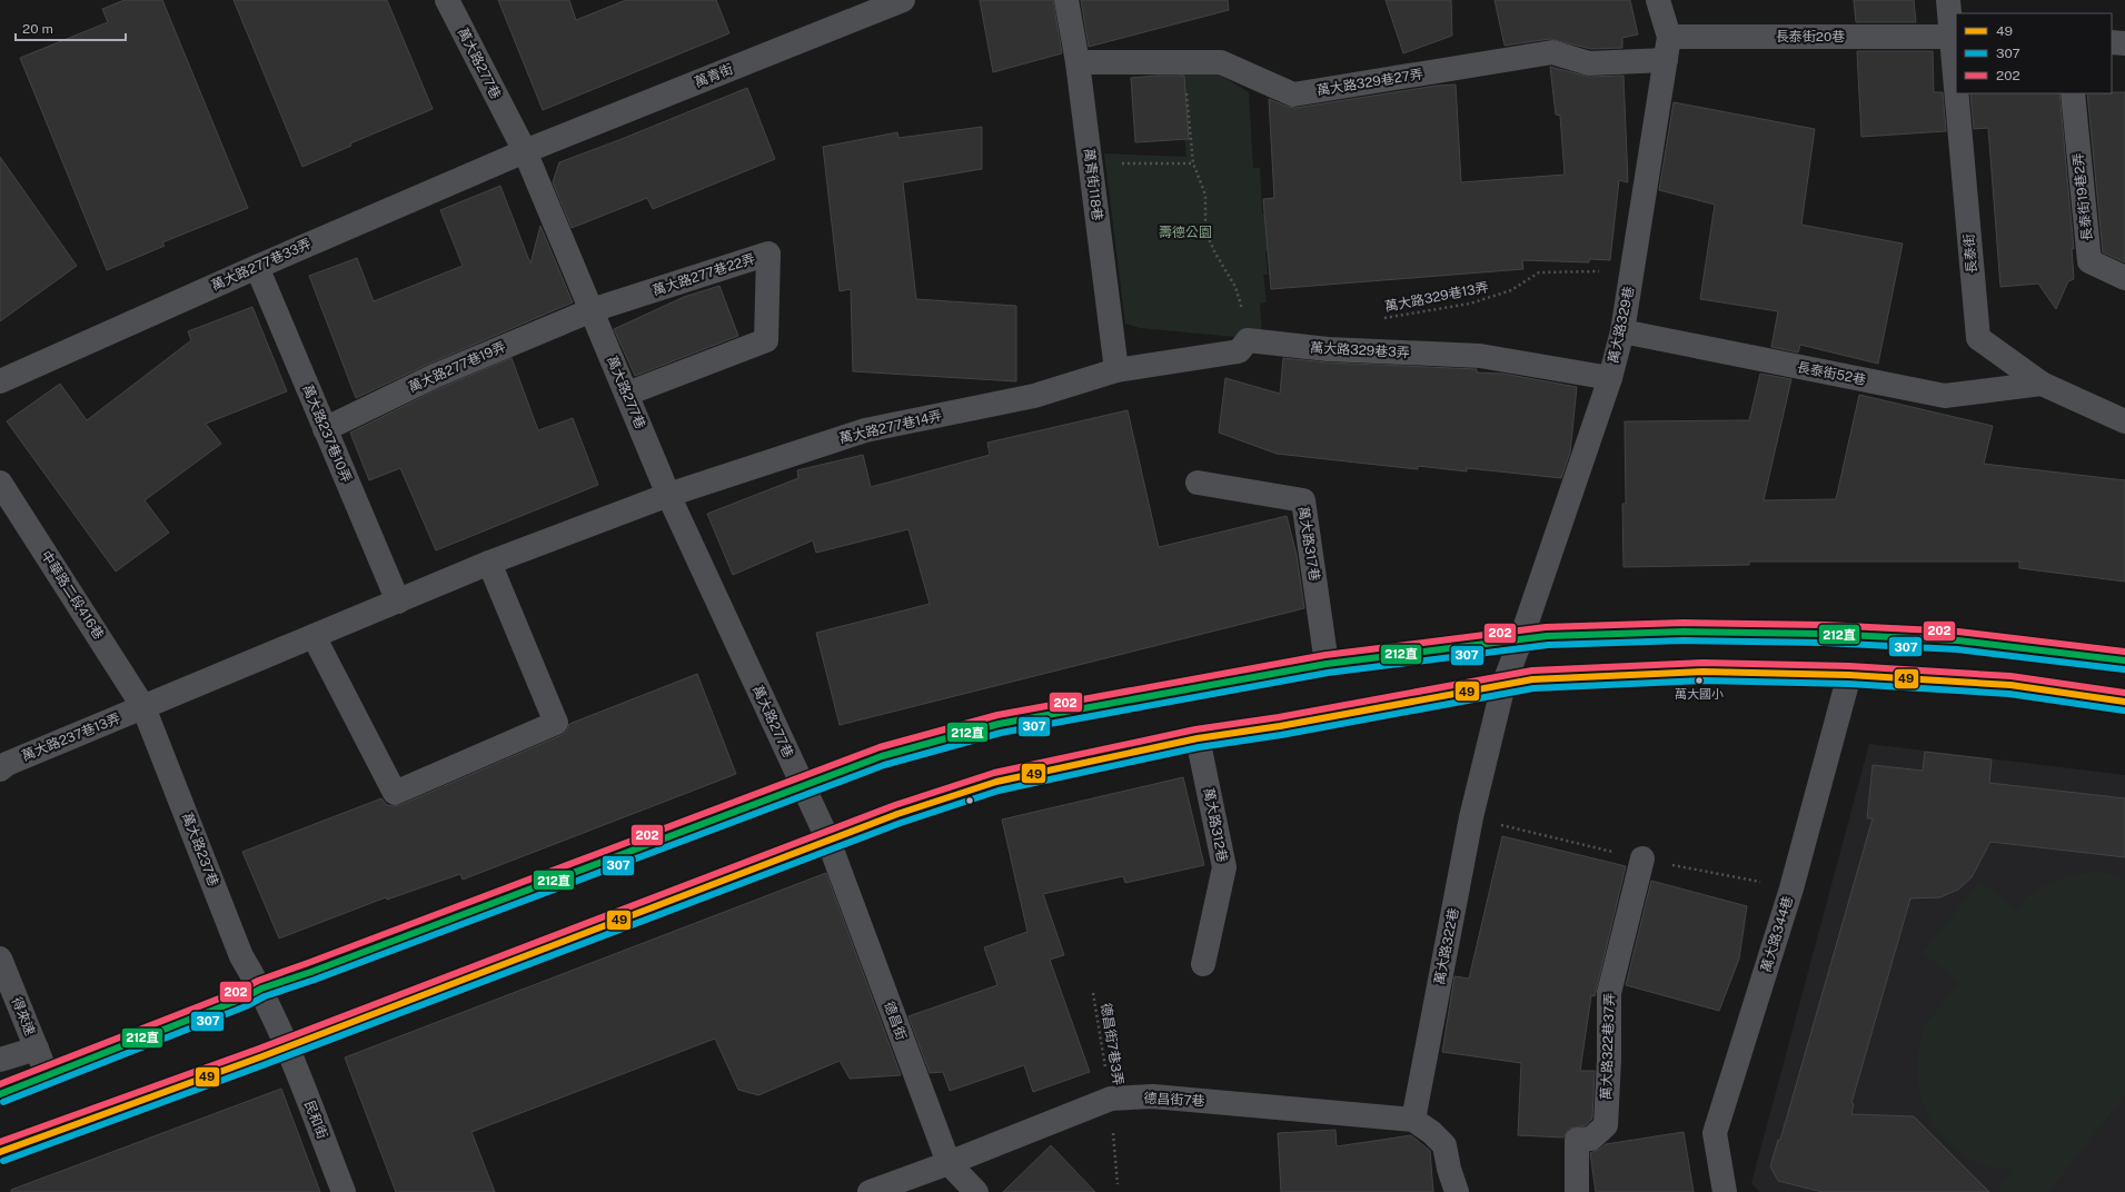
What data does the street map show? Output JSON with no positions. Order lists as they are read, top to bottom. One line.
{"streets":{"street":["長泰街20巷","萬大路277巷","萬青街","萬大路329巷27弄","萬青街118巷","長泰街19巷2弄","長泰街","萬大路277巷33弄","萬大路277巷22弄","萬大路329巷","萬大路329巷3弄","萬大路277巷19弄","長泰街52巷","萬大路277巷14弄","萬大路237巷10弄","萬大路317巷","中華路二段416巷","萬大路237巷13弄","萬大路312巷","萬大路237巷","萬大路344巷","萬大路322巷","得來速","德昌街","萬大路322巷37弄","德昌街7巷","民和街"],"path":["萬大路329巷13弄","德昌街7巷3弄"]},"crossings":[["長泰街20巷","萬大路329巷27弄"],["長泰街20巷","長泰街"],["長泰街20巷","萬大路329巷"],["萬大路277巷","萬青街"],["萬大路277巷","萬大路277巷33弄"],["萬大路277巷","萬大路277巷22弄"],["萬大路277巷","萬大路277巷19弄"],["萬大路277巷","萬大路277巷14弄"],["萬大路277巷","德昌街"],["萬青街","萬大路277巷33弄"],["萬大路329巷27弄","萬青街118巷"],["萬大路329巷27弄","萬大路329巷"],["萬青街118巷","萬大路277巷14弄"],["長泰街","長泰街52巷"],["萬大路277巷33弄","萬大路237巷10弄"],["萬大路277巷22弄","萬大路277巷19弄"],["萬大路329巷13弄","萬大路329巷"],["萬大路329巷","萬大路329巷3弄"],["萬大路329巷","長泰街52巷"],["萬大路329巷","萬大路322巷"],["萬大路277巷19弄","萬大路237巷10弄"],["中華路二段416巷","萬大路237巷13弄"],["中華路二段416巷","萬大路237巷"],["萬大路237巷13弄","萬大路237巷"],["萬大路237巷","民和街"],["萬大路322巷","德昌街7巷"],["德昌街","德昌街7巷"],["德昌街7巷3弄","德昌街7巷"]],"parks":["壽德公園"],"places":["萬大國小"],"lines":["transit line 202","transit line 212直","transit line 307","transit line 49"],"legend":["49","307","202"],"scale_bar":"20 m"}
